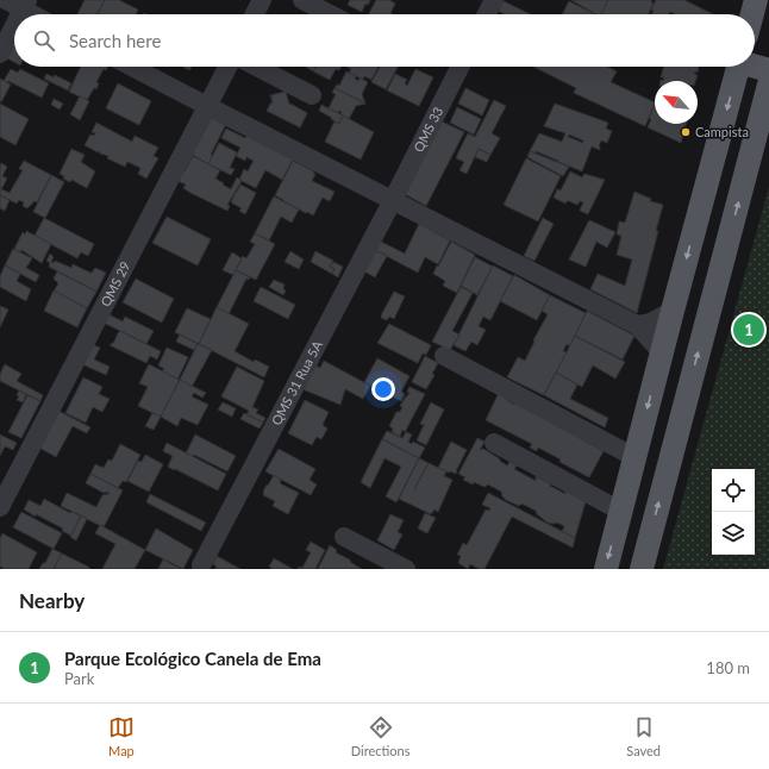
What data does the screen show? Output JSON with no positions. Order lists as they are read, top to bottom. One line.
{"streets":{"street":["QMS 33","QMS 29","QMS 31 Rua 5A"]},"crossings":[["QMS 33","QMS 31 Rua 5A"]],"places":["Campista"],"north":"top left","page":{"search":"Search here","pins":"1","heading":"Nearby","list":[{"mark":"1","name":"Parque Ecológico Canela de Ema","note":"Park","value":"180 m"}],"nav":["Map","Directions","Saved"]}}
